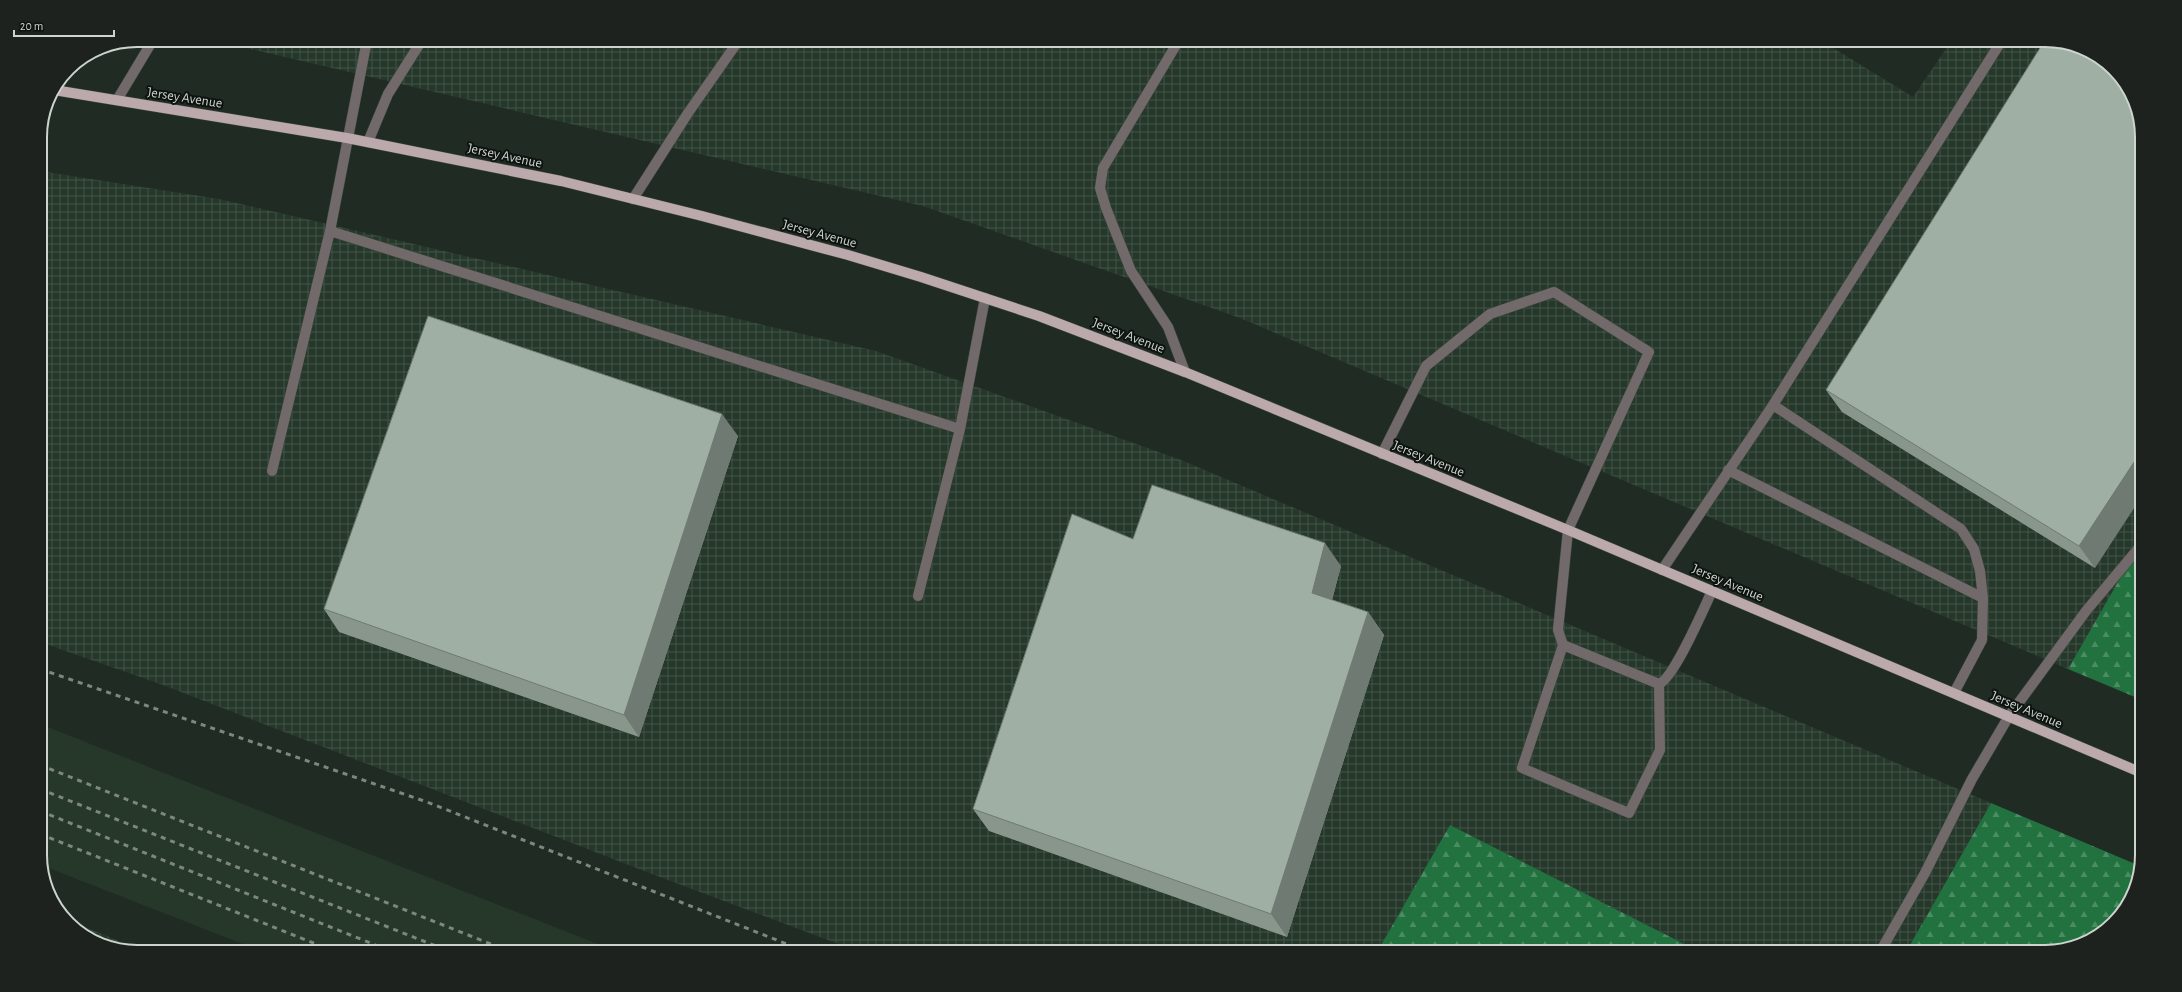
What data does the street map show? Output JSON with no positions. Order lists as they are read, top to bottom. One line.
{"streets":{"main road":["Jersey Avenue"]},"scale_bar":"20 m"}
